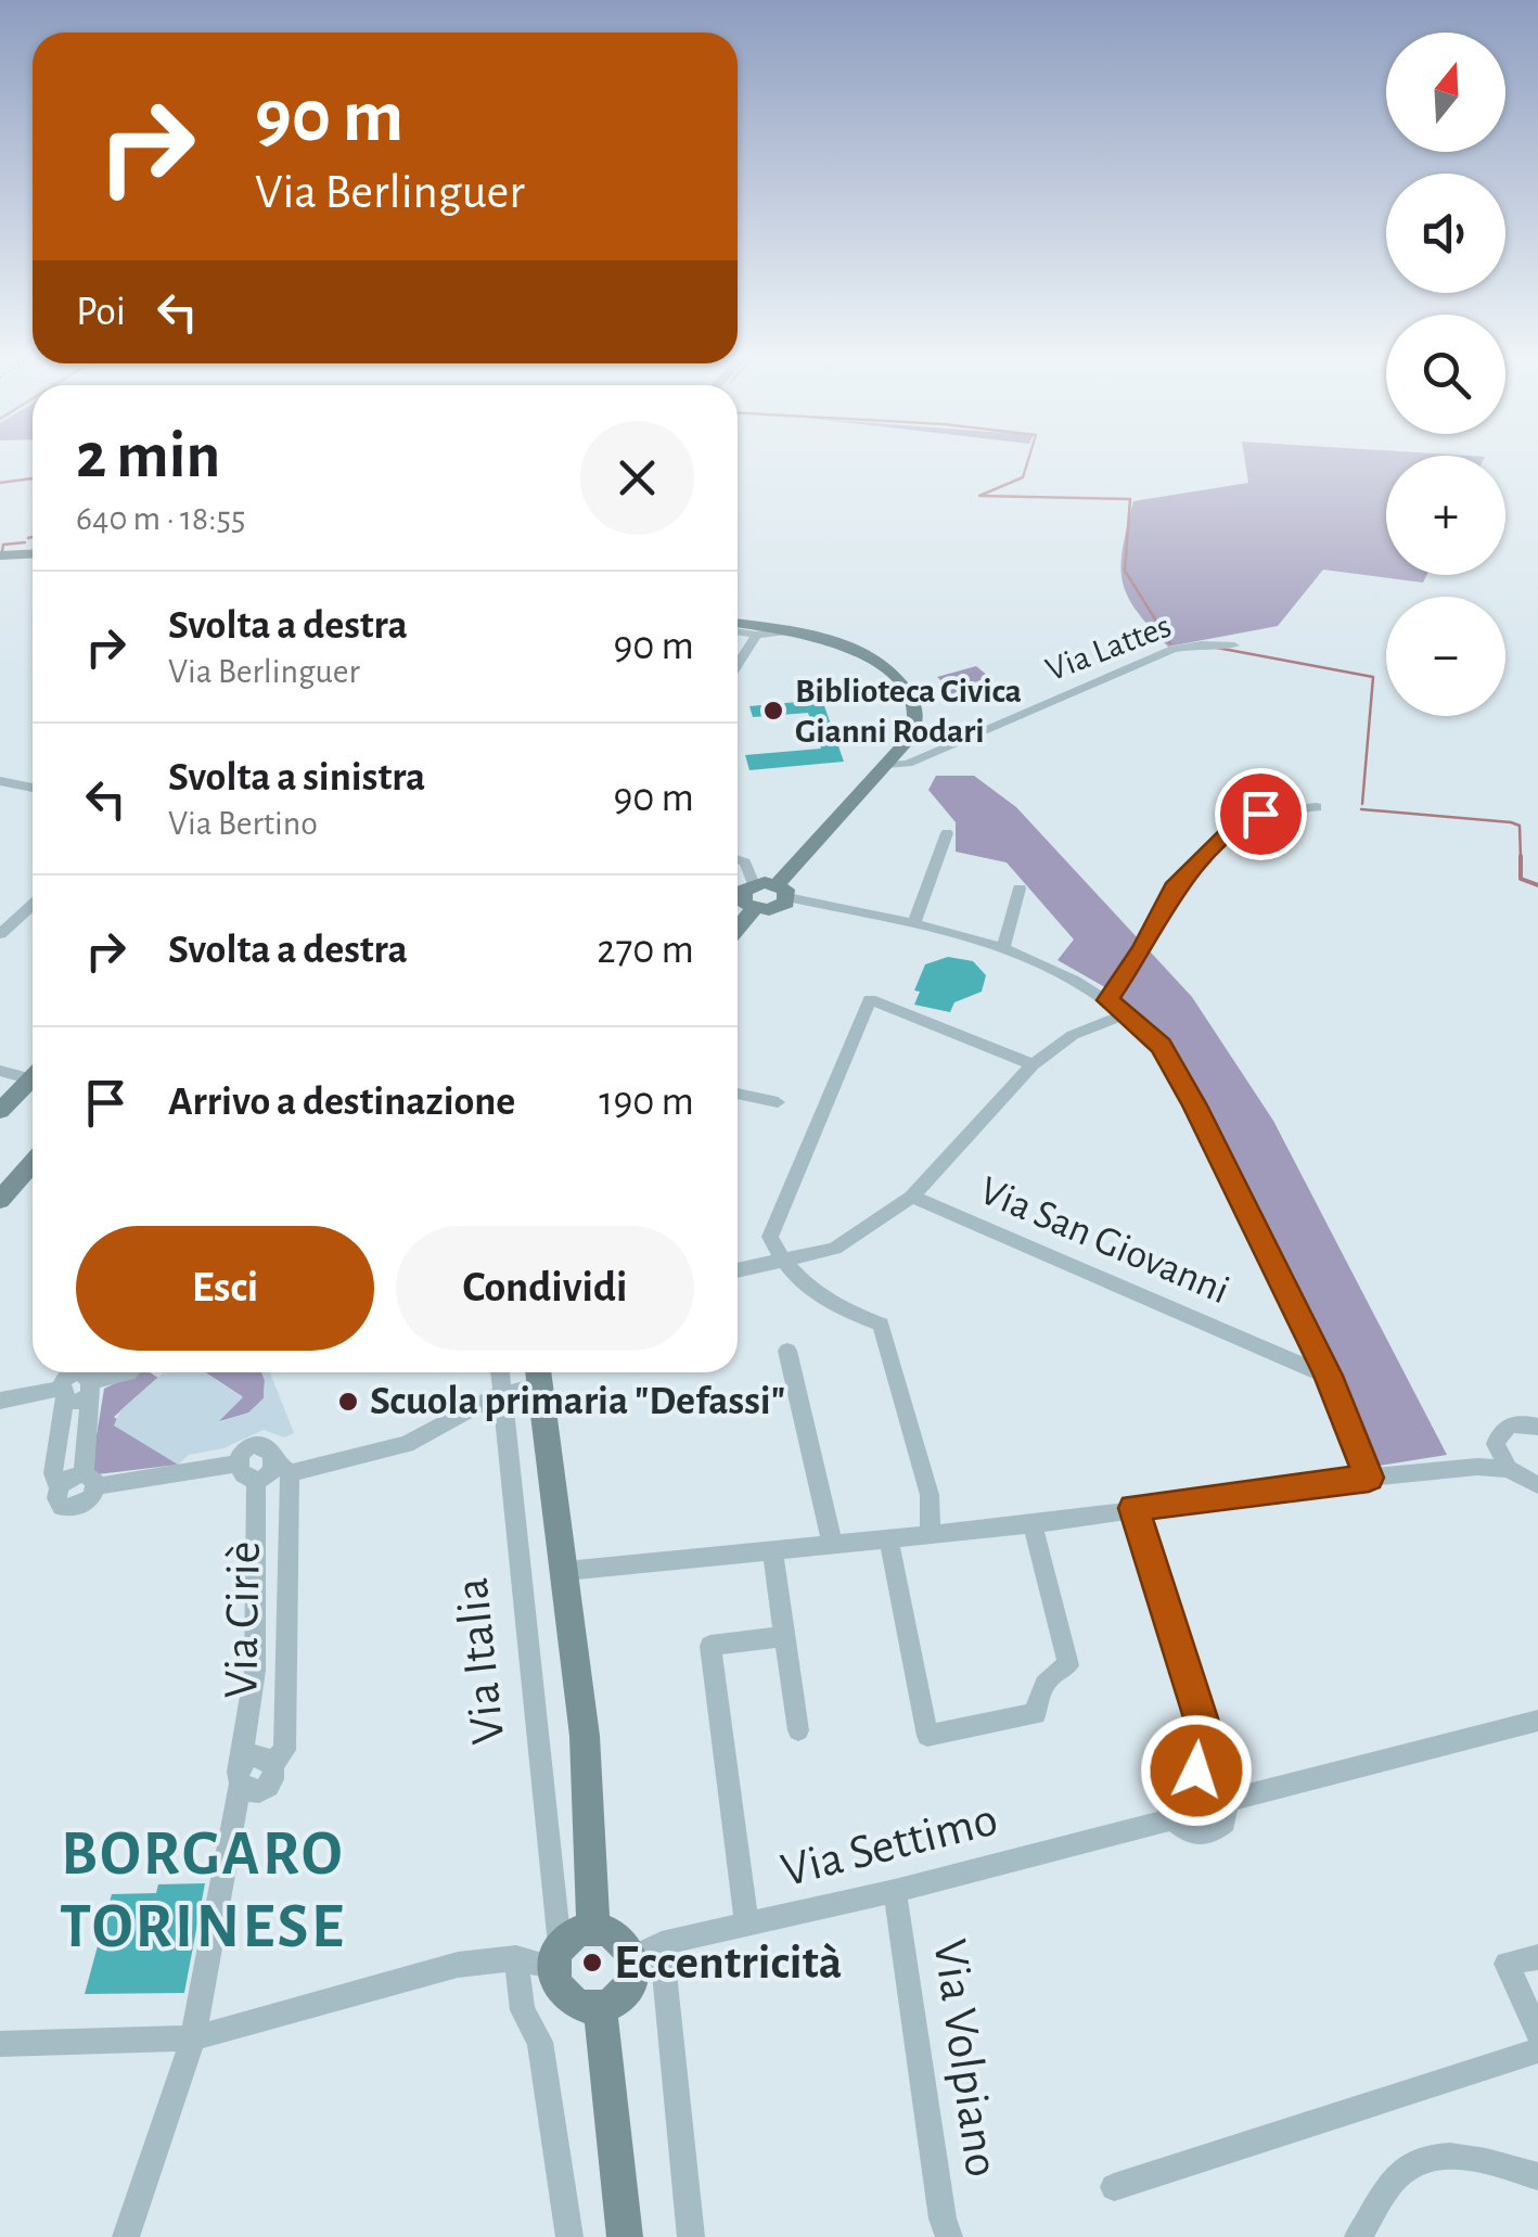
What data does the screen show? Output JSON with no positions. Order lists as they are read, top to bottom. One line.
{"streets":{"street":["Via Lattes","Via San Giovanni","Via Ciriè","Via Italia","Via Settimo","Via Volpiano"]},"crossings":[["Via Italia","Via Settimo"],["Via Settimo","Via Volpiano"]],"districts":["BORGARO TORINESE"],"places":["Biblioteca Civica Gianni Rodari","Scuola primaria \"Defassi\"","Eccentricità"],"north":"top","page":{"map_buttons":["+","−"],"turn":["90 m","Via Berlinguer"],"then":"Poi","heading":["2 min","640 m · 18:55"],"list":[{"name":"Svolta a destra","note":"Via Berlinguer","value":"90 m"},{"name":"Svolta a sinistra","note":"Via Bertino","value":"90 m"},{"name":"Svolta a destra","value":"270 m"},{"name":"Arrivo a destinazione","value":"190 m"}],"buttons":["Esci","Condividi"]}}
